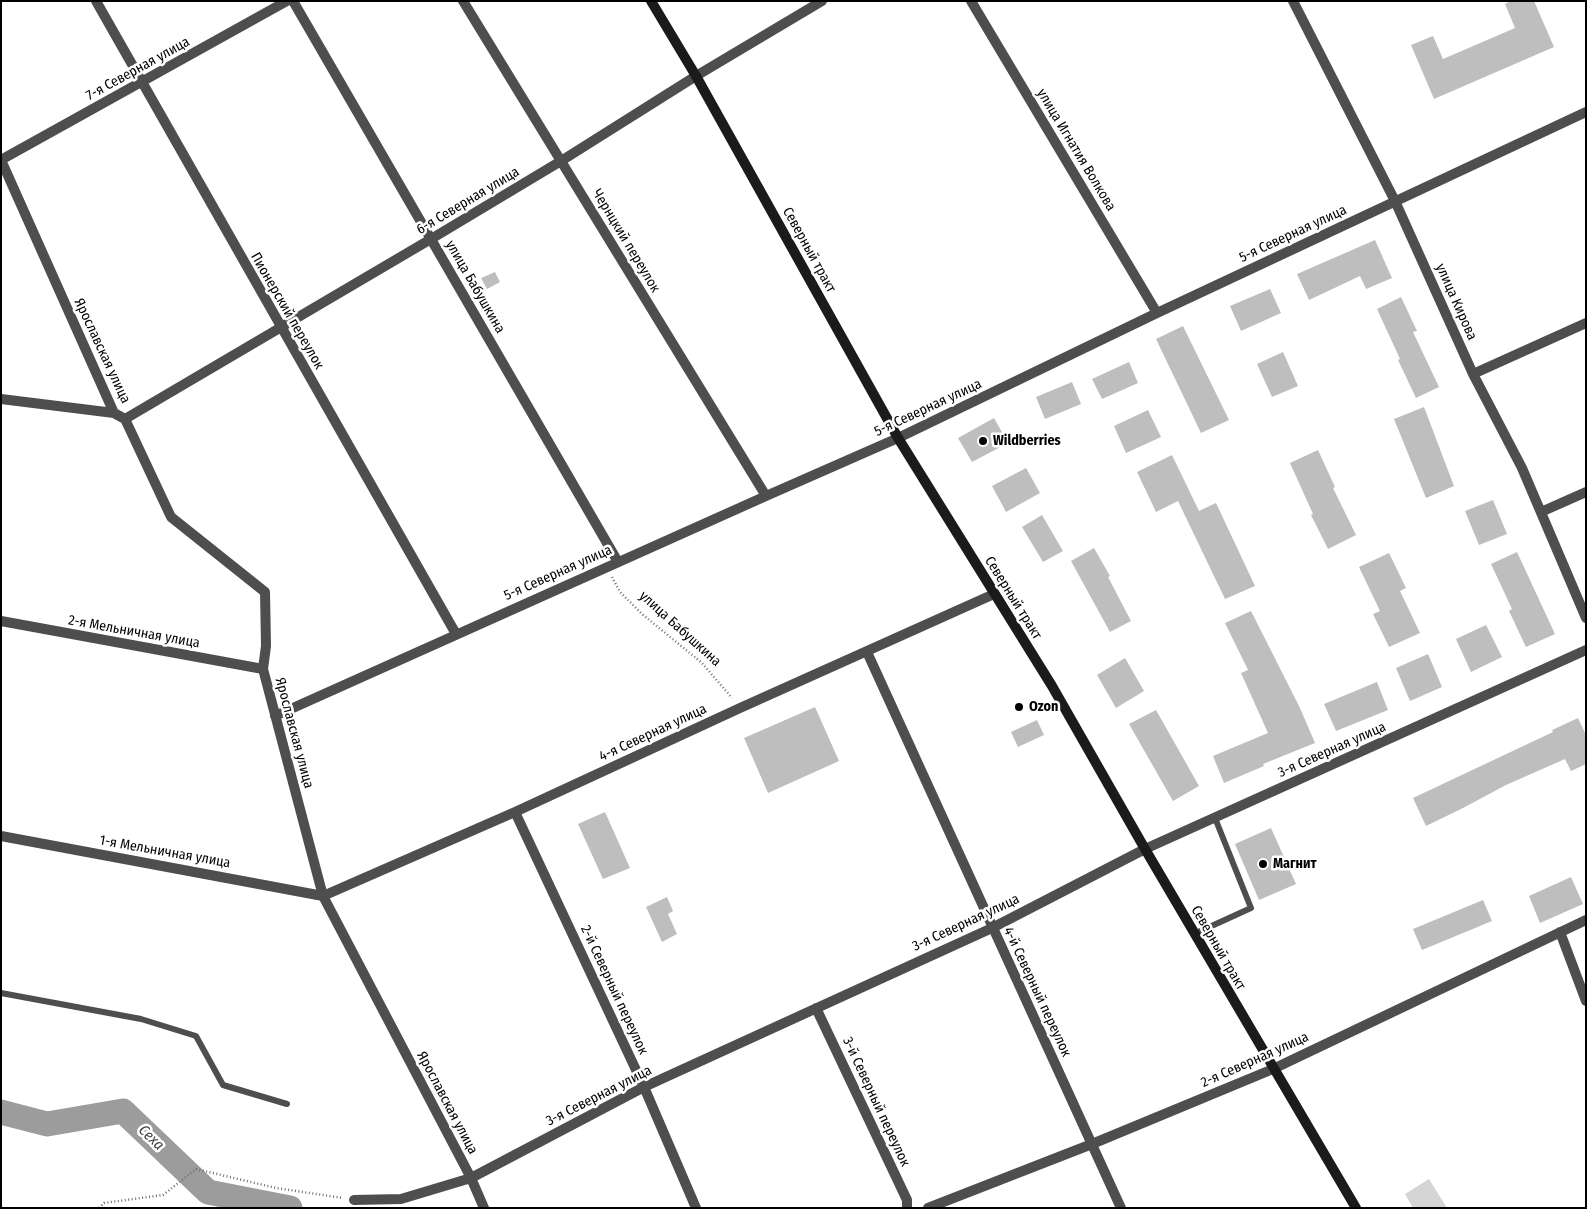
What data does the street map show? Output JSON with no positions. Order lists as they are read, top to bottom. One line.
{"streets":{"street":["7-я Северная улица","улица Игнатия Волкова","6-я Северная улица","5-я Северная улица","Чернцкий переулок","Северный тракт","улица Бабушкина","улица Кирова","Пионерский переулок","Ярославская улица","2-я Мельничная улица","4-я Северная улица","3-я Северная улица","1-я Мельничная улица","2-й Северный переулок","4-й Северный переулок","2-я Северная улица","3-й Северный переулок"]},"crossings":[["7-я Северная улица","Пионерский переулок"],["7-я Северная улица","Ярославская улица"],["улица Игнатия Волкова","5-я Северная улица"],["6-я Северная улица","Чернцкий переулок"],["6-я Северная улица","Северный тракт"],["6-я Северная улица","улица Бабушкина"],["6-я Северная улица","Пионерский переулок"],["6-я Северная улица","Ярославская улица"],["5-я Северная улица","Чернцкий переулок"],["5-я Северная улица","Северный тракт"],["5-я Северная улица","улица Бабушкина"],["5-я Северная улица","улица Кирова"],["5-я Северная улица","Пионерский переулок"],["5-я Северная улица","Ярославская улица"],["Северный тракт","4-я Северная улица"],["Северный тракт","3-я Северная улица"],["Северный тракт","2-я Северная улица"],["улица Бабушкина","4-я Северная улица"],["Ярославская улица","2-я Мельничная улица"],["Ярославская улица","4-я Северная улица"],["Ярославская улица","3-я Северная улица"],["Ярославская улица","1-я Мельничная улица"],["4-я Северная улица","1-я Мельничная улица"],["4-я Северная улица","2-й Северный переулок"],["4-я Северная улица","4-й Северный переулок"],["3-я Северная улица","2-й Северный переулок"],["3-я Северная улица","4-й Северный переулок"],["3-я Северная улица","3-й Северный переулок"],["4-й Северный переулок","2-я Северная улица"]],"water":["Сеха"],"places":["Wildberries","Ozon","Магнит"]}
